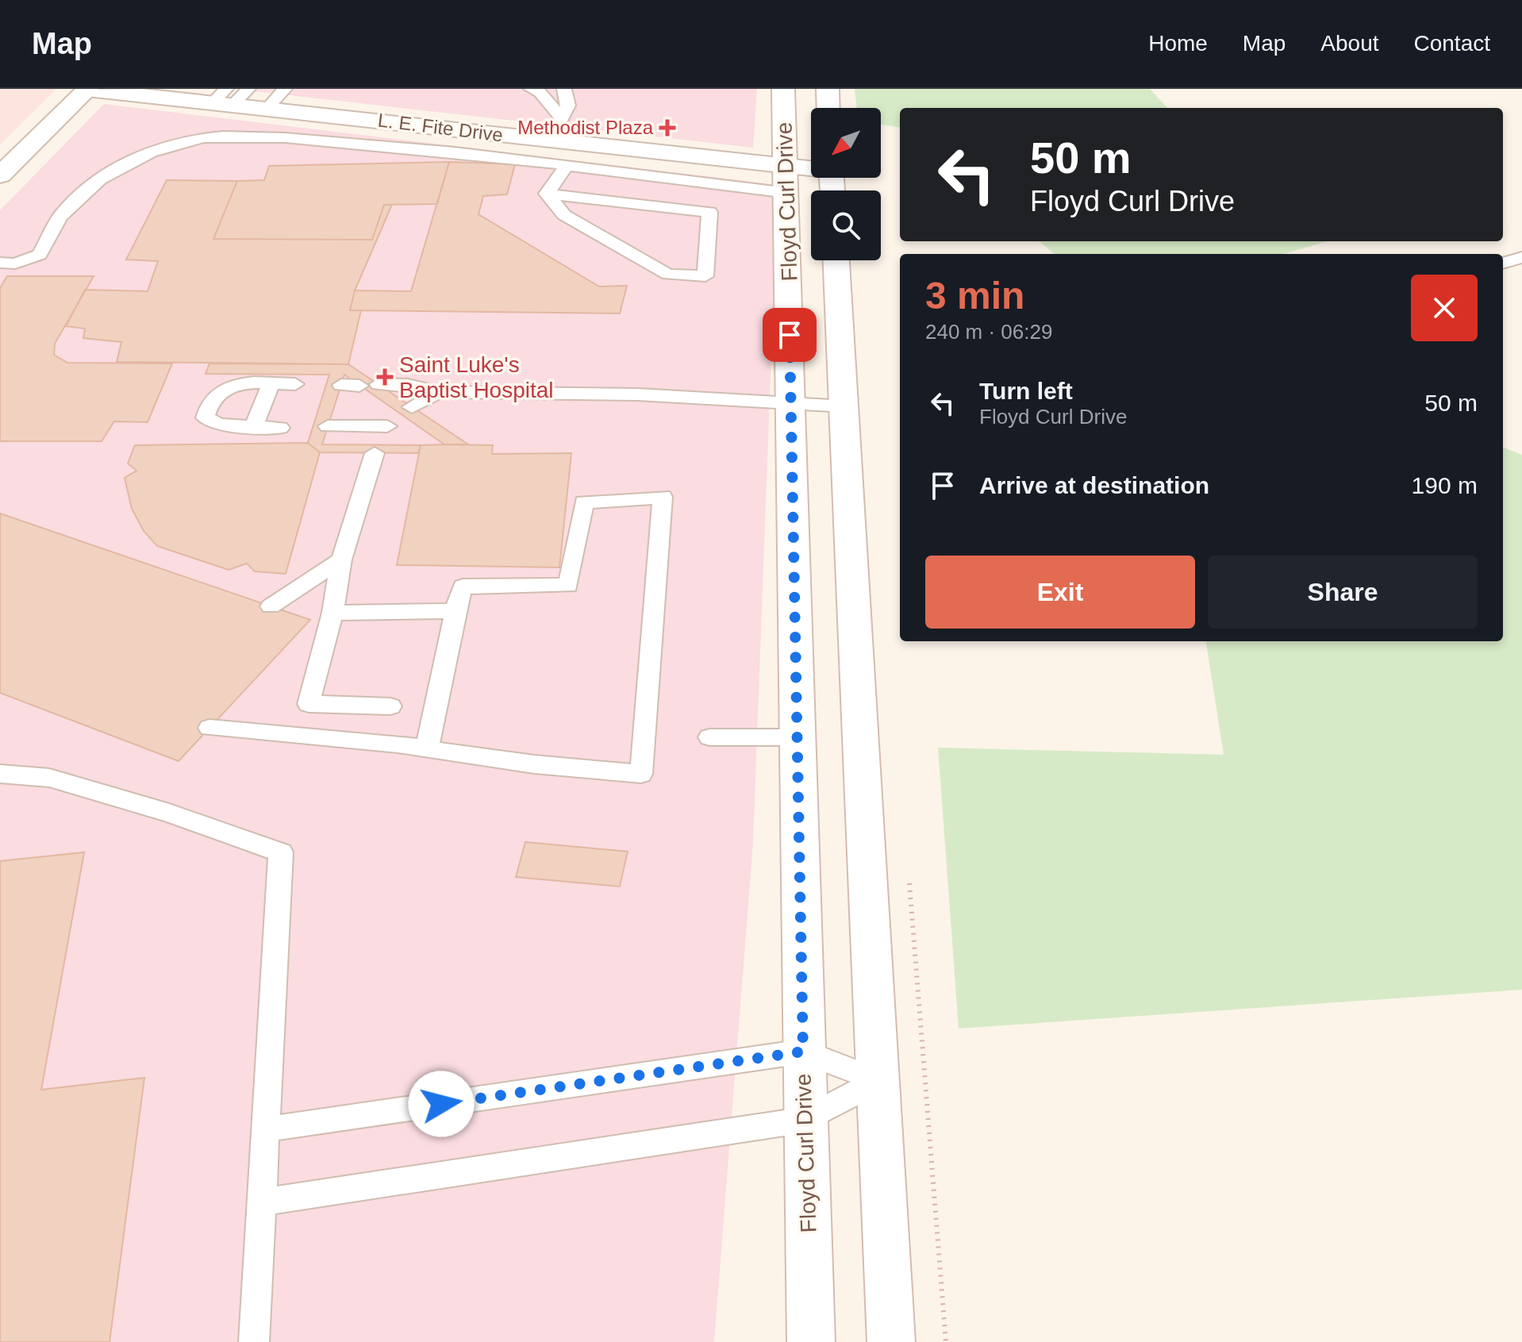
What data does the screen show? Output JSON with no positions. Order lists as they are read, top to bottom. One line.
{"streets":{"street":["L. E. Fite Drive","Floyd Curl Drive"]},"crossings":[["L. E. Fite Drive","Floyd Curl Drive"]],"places":{"health":["Methodist Plaza","Saint Luke's Baptist Hospital"]},"north":"bottom left","page":{"header":"Map","nav":["Home","Map","About","Contact"],"turn":["50 m","Floyd Curl Drive"],"heading":["3 min","240 m · 06:29"],"list":[{"name":"Turn left","note":"Floyd Curl Drive","value":"50 m"},{"name":"Arrive at destination","value":"190 m"}],"buttons":["Exit","Share"]}}
